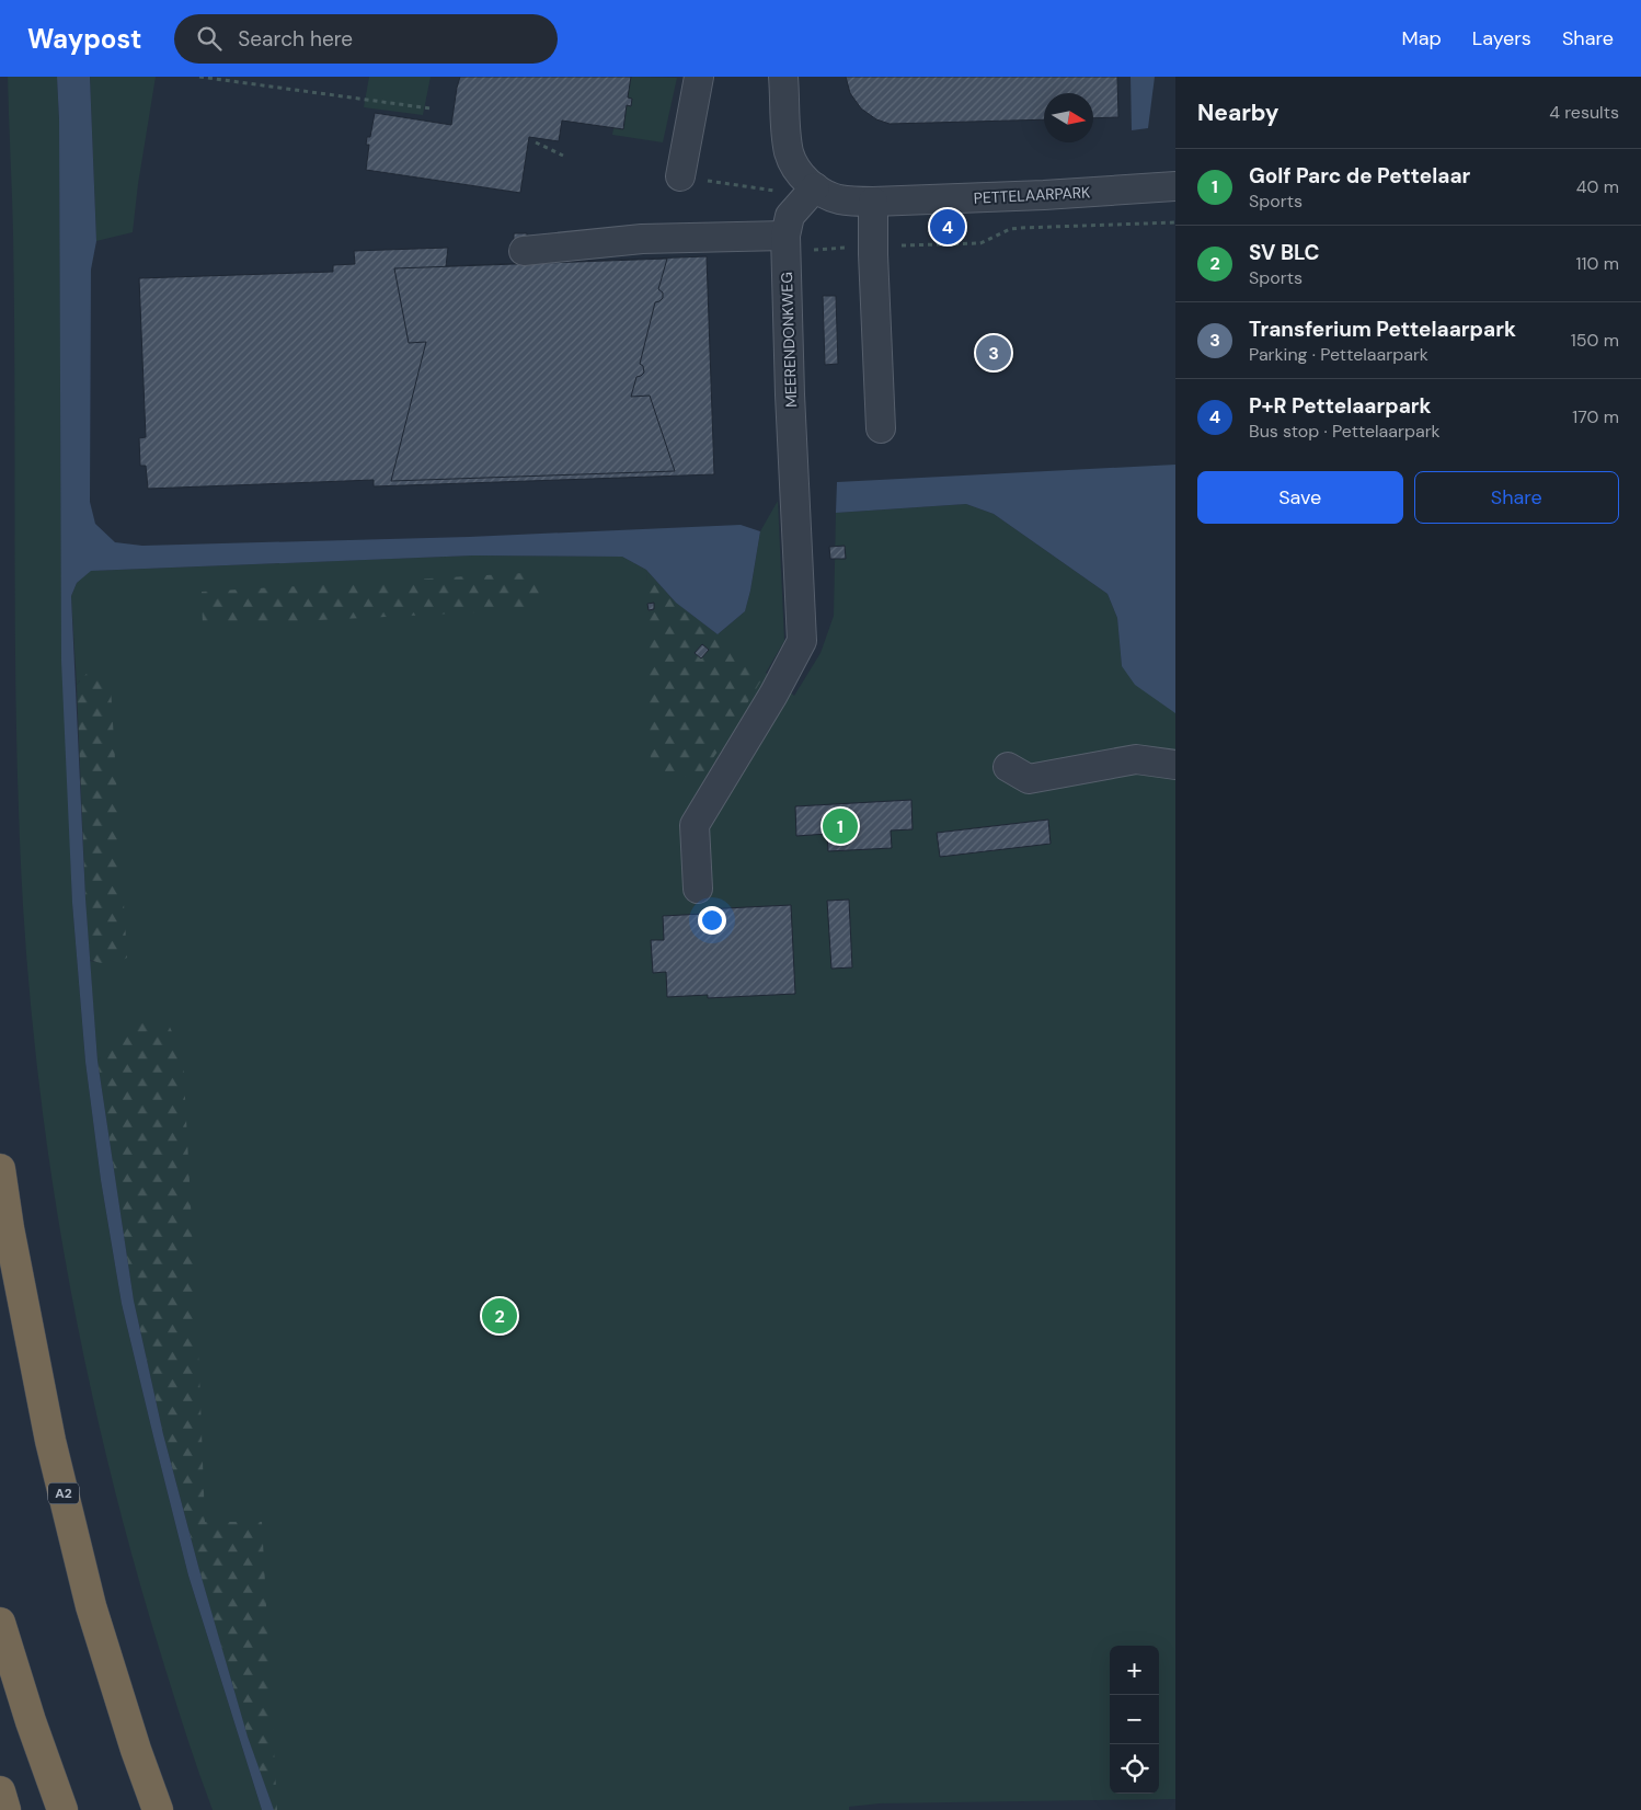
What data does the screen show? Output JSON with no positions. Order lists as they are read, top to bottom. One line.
{"streets":{"highway":["A2"],"street":["PETTELAARPARK","MEERENDONKWEG"]},"crossings":[["PETTELAARPARK","MEERENDONKWEG"]],"north":"right","page":{"header":"Waypost","search":"Search here","nav":["Map","Layers","Share"],"heading":["Nearby","4 results"],"list":[{"mark":"1","name":"Golf Parc de Pettelaar","note":"Sports","value":"40 m"},{"mark":"2","name":"SV BLC","note":"Sports","value":"110 m"},{"mark":"3","name":"Transferium Pettelaarpark","note":"Parking · Pettelaarpark","value":"150 m"},{"mark":"4","name":"P+R Pettelaarpark","note":"Bus stop · Pettelaarpark","value":"170 m"}],"pins":["4","3","1","2"],"buttons":["Save","Share"],"map_buttons":["+","−"]}}
